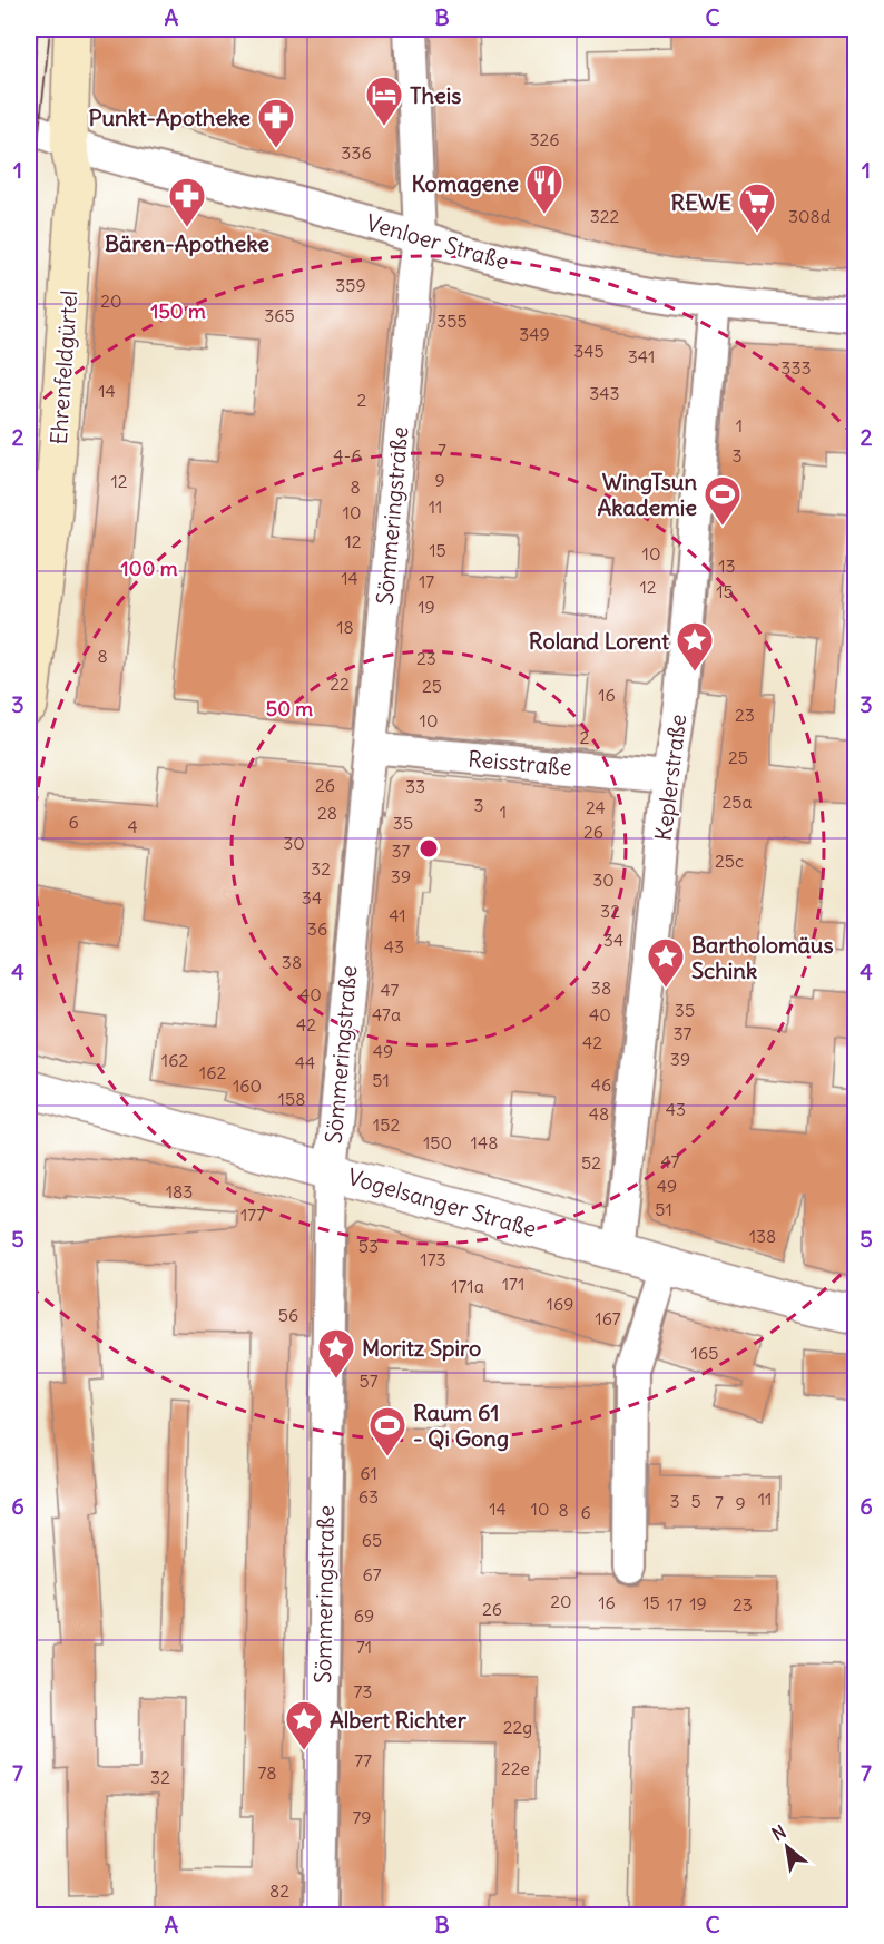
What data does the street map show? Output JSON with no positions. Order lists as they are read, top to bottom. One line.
{"streets":{"main road":["Ehrenfeldgürtel"],"street":["Venloer Straße","Sömmeringstraße","Reisstraße","Keplerstraße","Vogelsanger Straße"]},"crossings":[["Venloer Straße","Ehrenfeldgürtel"],["Venloer Straße","Sömmeringstraße"],["Venloer Straße","Keplerstraße"],["Sömmeringstraße","Reisstraße"],["Sömmeringstraße","Vogelsanger Straße"],["Reisstraße","Keplerstraße"],["Keplerstraße","Vogelsanger Straße"]],"places":{"hotel":["Theis"],"pharmacy":["Punkt-Apotheke","Bären-Apotheke"],"restaurant":["Komagene"],"supermarket":["REWE"],"sports":["WingTsun Akademie","Raum 61 - Qi Gong"],"place":["Roland Lorent","Bartholomäus Schink","Moritz Spiro","Albert Richter"]},"house_numbers":["326","336","322","308d","359","20","365","355","349","345","341","333","14","343","2","1","7","4-6","3","9","12","8","11","10","12","15","10","13","14","17","12","15","19","18","8","23","22","25","16","23","10","2","25","26","33","25a","3","24","1","28","6","35","4","26","30","37","25c","32","39","30","34","32","41","36","34","43","38","38","47","40","35","47a","40","42","37","42","49","39","162","44","162","51","46","160","158","43","48","152","150","148","47","52","49","183","51","177","138","53","173","171","171a","169","56","167","165","57","61","63","11","3","5","7","9","14","10","8","6","65","67","20","16","15","19","17","23","26","69","71","73","22g","77","22e","78","32","79","82"],"north":"top left","grid":{"columns":["A","B","C"],"rows":["1","2","3","4","5","6","7"]},"rings":["150 m","100 m","50 m"]}
